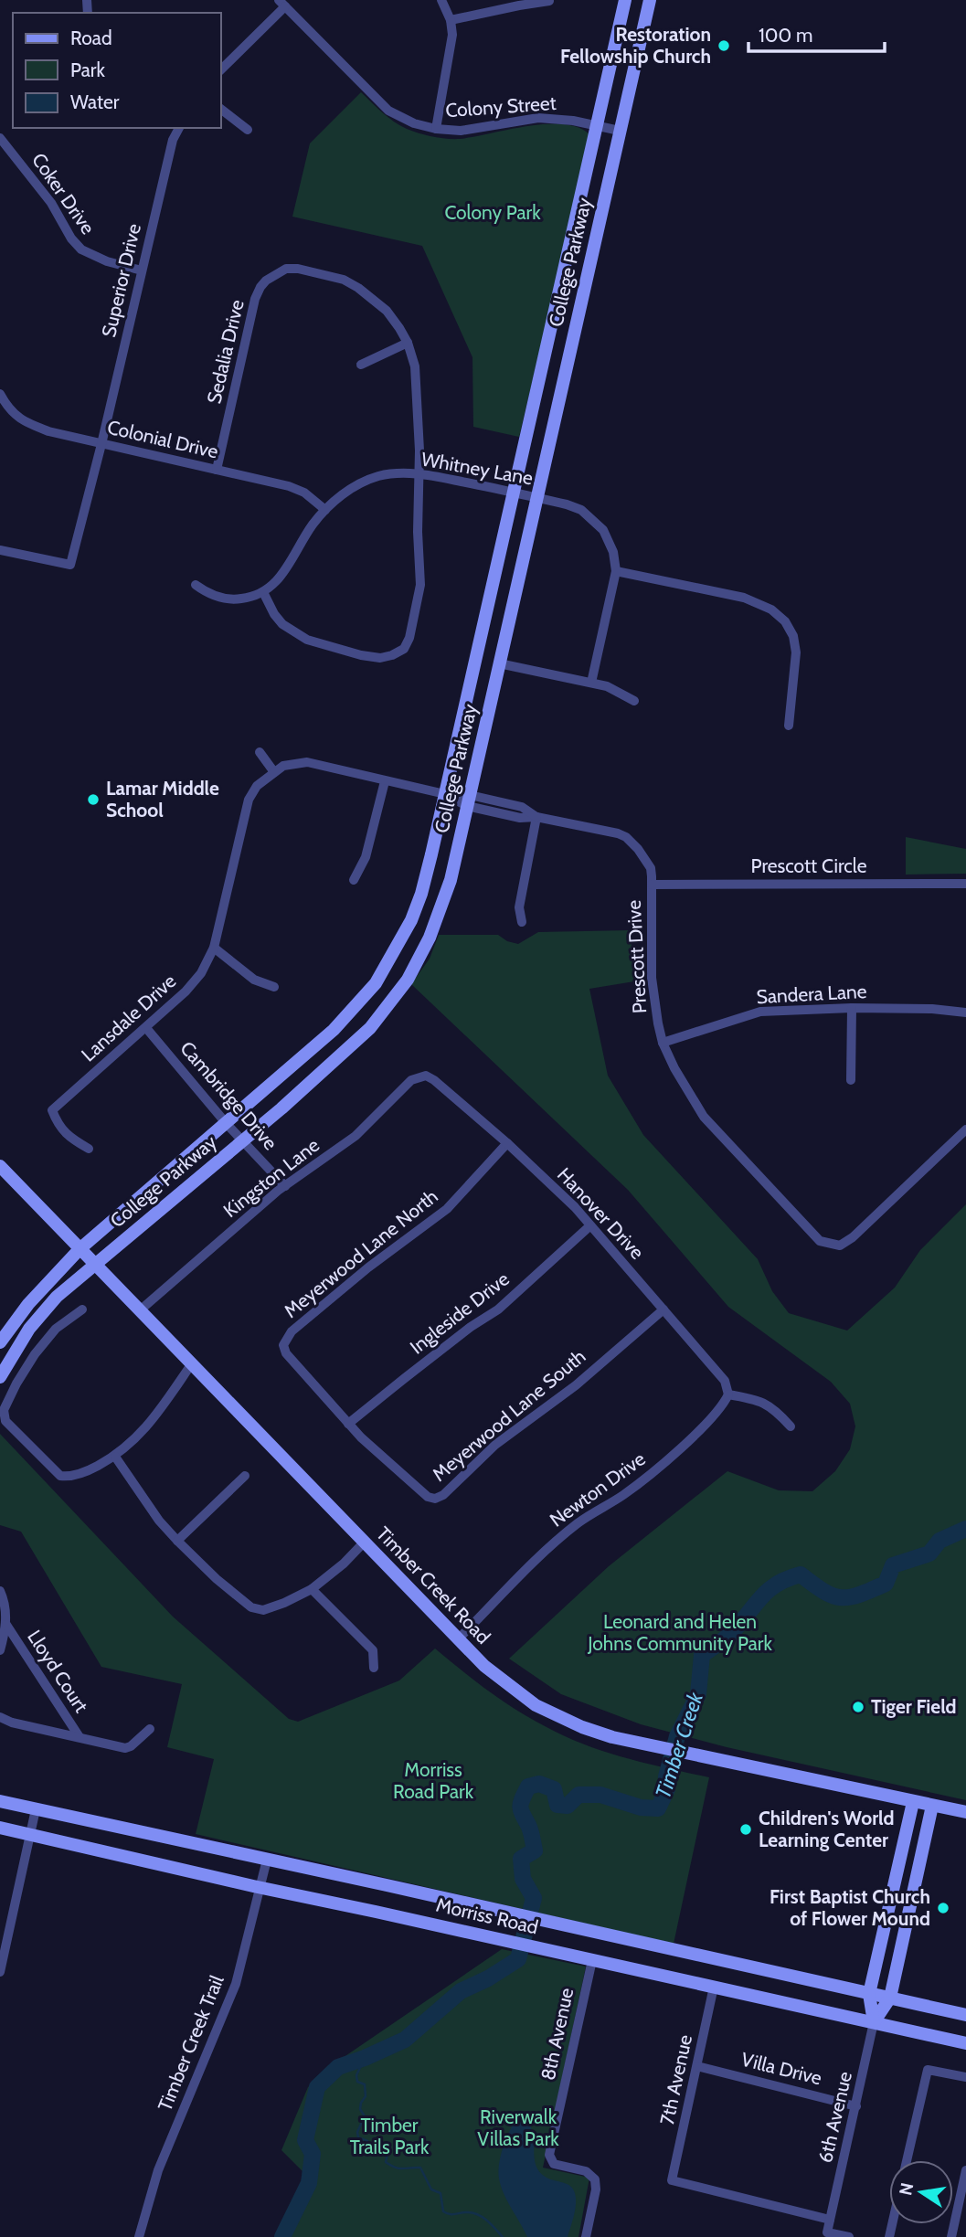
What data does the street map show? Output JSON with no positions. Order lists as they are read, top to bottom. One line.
{"streets":{"main road":["College Parkway","Timber Creek Road","Morriss Road"],"street":["Colony Street","Coker Drive","Superior Drive","Sedalia Drive","Colonial Drive","Whitney Lane","Prescott Circle","Prescott Drive","Sandera Lane","Lansdale Drive","Cambridge Drive","Kingston Lane","Hanover Drive","Meyerwood Lane North","Ingleside Drive","Meyerwood Lane South","Newton Drive","Lloyd Court","8th Avenue","Timber Creek Trail","Villa Drive","7th Avenue","6th Avenue"]},"crossings":[["Colony Street","College Parkway"],["Coker Drive","Superior Drive"],["College Parkway","Whitney Lane"],["College Parkway","Prescott Drive"],["College Parkway","Lansdale Drive"],["College Parkway","Cambridge Drive"],["College Parkway","Timber Creek Road"],["Superior Drive","Colonial Drive"],["Sedalia Drive","Colonial Drive"],["Sedalia Drive","Whitney Lane"],["Colonial Drive","Whitney Lane"],["Prescott Circle","Prescott Drive"],["Prescott Drive","Sandera Lane"],["Prescott Drive","Lansdale Drive"],["Lansdale Drive","Cambridge Drive"],["Cambridge Drive","Kingston Lane"],["Kingston Lane","Hanover Drive"],["Kingston Lane","Timber Creek Road"],["Hanover Drive","Meyerwood Lane North"],["Hanover Drive","Ingleside Drive"],["Hanover Drive","Meyerwood Lane South"],["Hanover Drive","Newton Drive"],["Meyerwood Lane North","Ingleside Drive"],["Meyerwood Lane North","Meyerwood Lane South"],["Ingleside Drive","Meyerwood Lane South"],["Newton Drive","Timber Creek Road"],["Morriss Road","8th Avenue"],["Morriss Road","Timber Creek Trail"],["Morriss Road","7th Avenue"],["Morriss Road","6th Avenue"],["Villa Drive","7th Avenue"],["Villa Drive","6th Avenue"],["7th Avenue","6th Avenue"]],"water":["Timber Creek"],"parks":["Colony Park","Leonard and Helen Johns Community Park","Morriss Road Park","Riverwalk Villas Park","Timber Trails Park"],"places":["Restoration Fellowship Church","Lamar Middle School","Tiger Field","Children's World Learning Center","First Baptist Church of Flower Mound"],"legend":["Road","Park","Water"],"scale_bar":"100 m","north":"left"}
